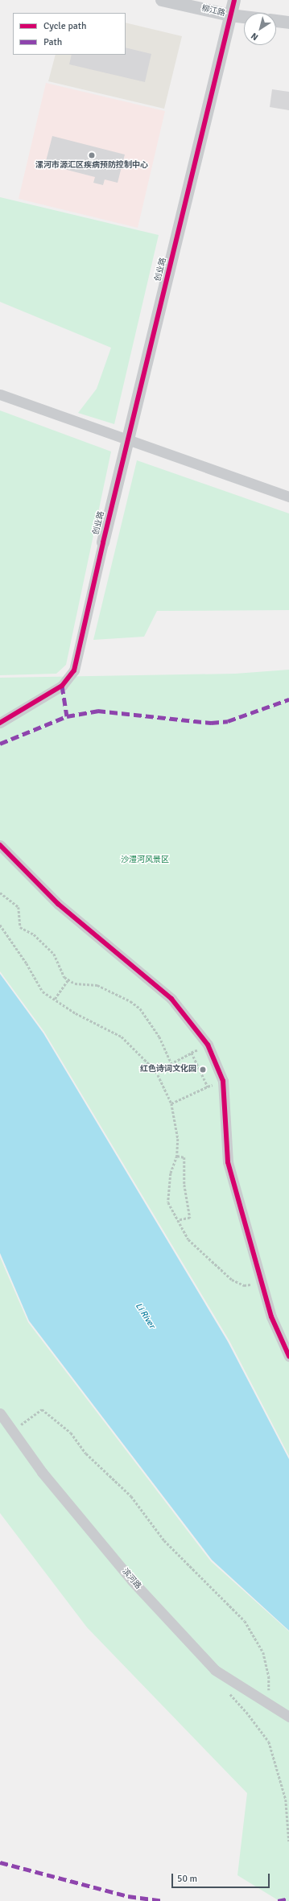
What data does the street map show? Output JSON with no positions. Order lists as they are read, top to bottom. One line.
{"streets":{"street":["柳江路","创业路","滨河路"]},"crossings":[["柳江路","创业路"]],"water":["Li River"],"parks":["沙澧河风景区"],"places":["漯河市源汇区疾病预防控制中心","红色诗词文化园"],"legend":["Cycle path","Path"],"scale_bar":"50 m","north":"bottom left"}
